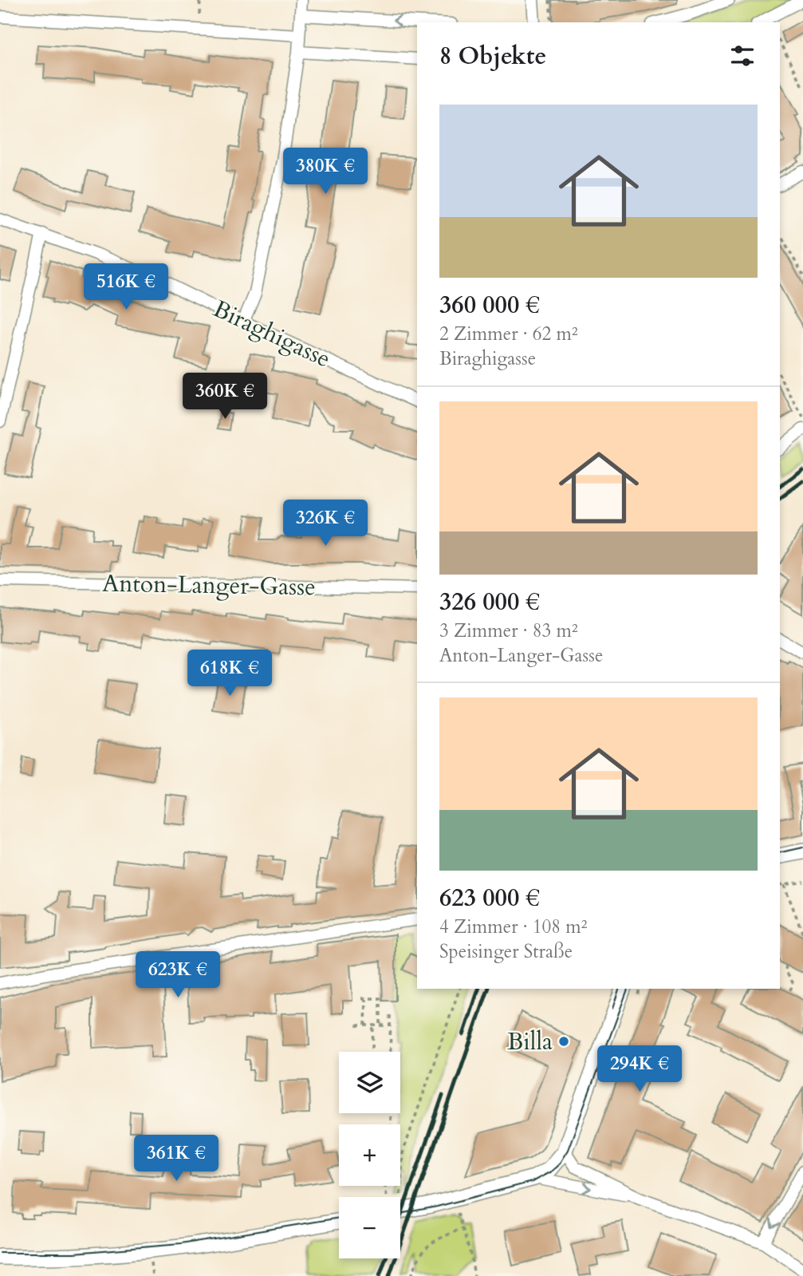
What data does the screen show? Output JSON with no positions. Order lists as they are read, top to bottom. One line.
{"streets":{"street":["Biraghigasse","Anton-Langer-Gasse"]},"places":["Billa"],"page":{"heading":"8 Objekte","list":[{"name":"360 000 €","note":"2 Zimmer · 62 m² · Biraghigasse"},{"name":"326 000 €","note":"3 Zimmer · 83 m² · Anton-Langer-Gasse"},{"name":"623 000 €","note":"4 Zimmer · 108 m² · Speisinger Straße"}],"price":["380K €","516K €","360K €","326K €","618K €","623K €","294K €","361K €"],"map_buttons":["+","−"]}}
